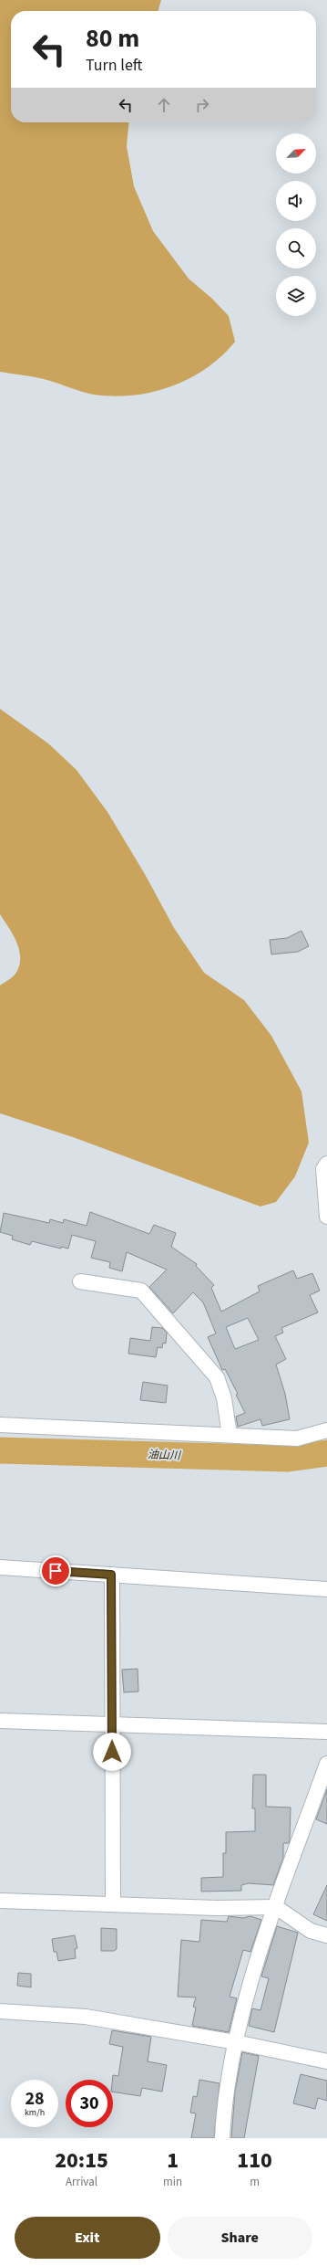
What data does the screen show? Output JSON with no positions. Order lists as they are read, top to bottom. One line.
{"water":["油山川"],"north":"top right","page":{"turn":["80 m","Turn left"],"speed":"28 km/h","limit":"30","eta":["20:15","Arrival","1","min","110","m"],"buttons":["Exit","Share"]}}
